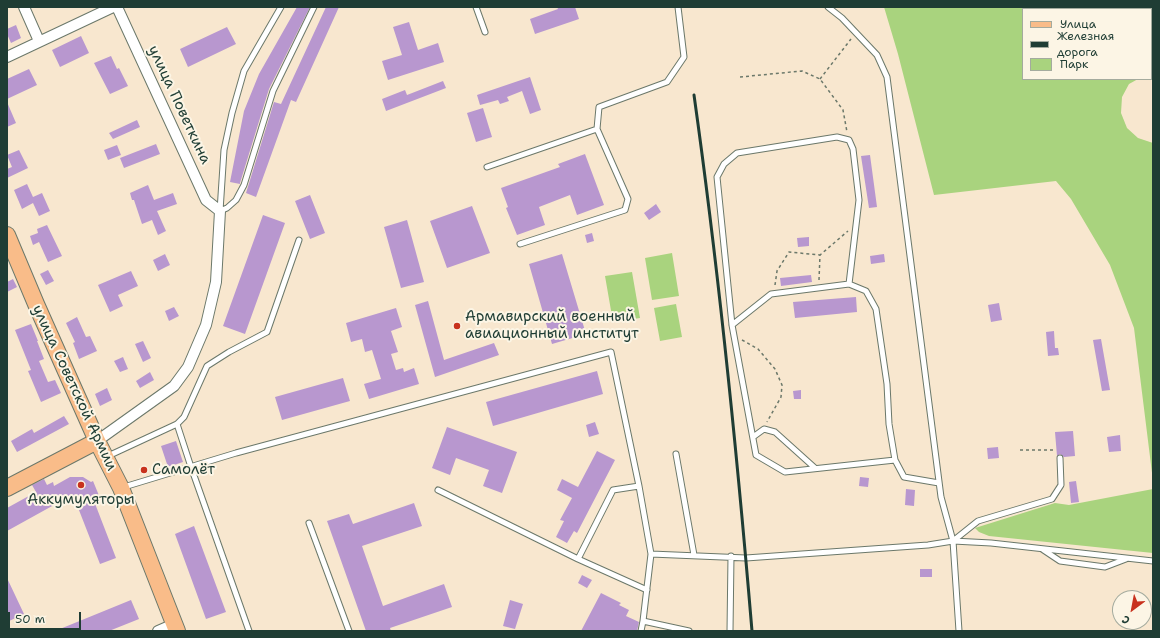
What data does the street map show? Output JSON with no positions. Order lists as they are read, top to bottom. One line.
{"streets":{"main road":["улица Советской Армии"],"street":["улица Поветкина"]},"places":["Армавирский военный авиационный институт","Самолёт","Аккумуляторы"],"legend":["Улица","Железная дорога","Парк"],"scale_bar":"50 m","north":"bottom left"}
